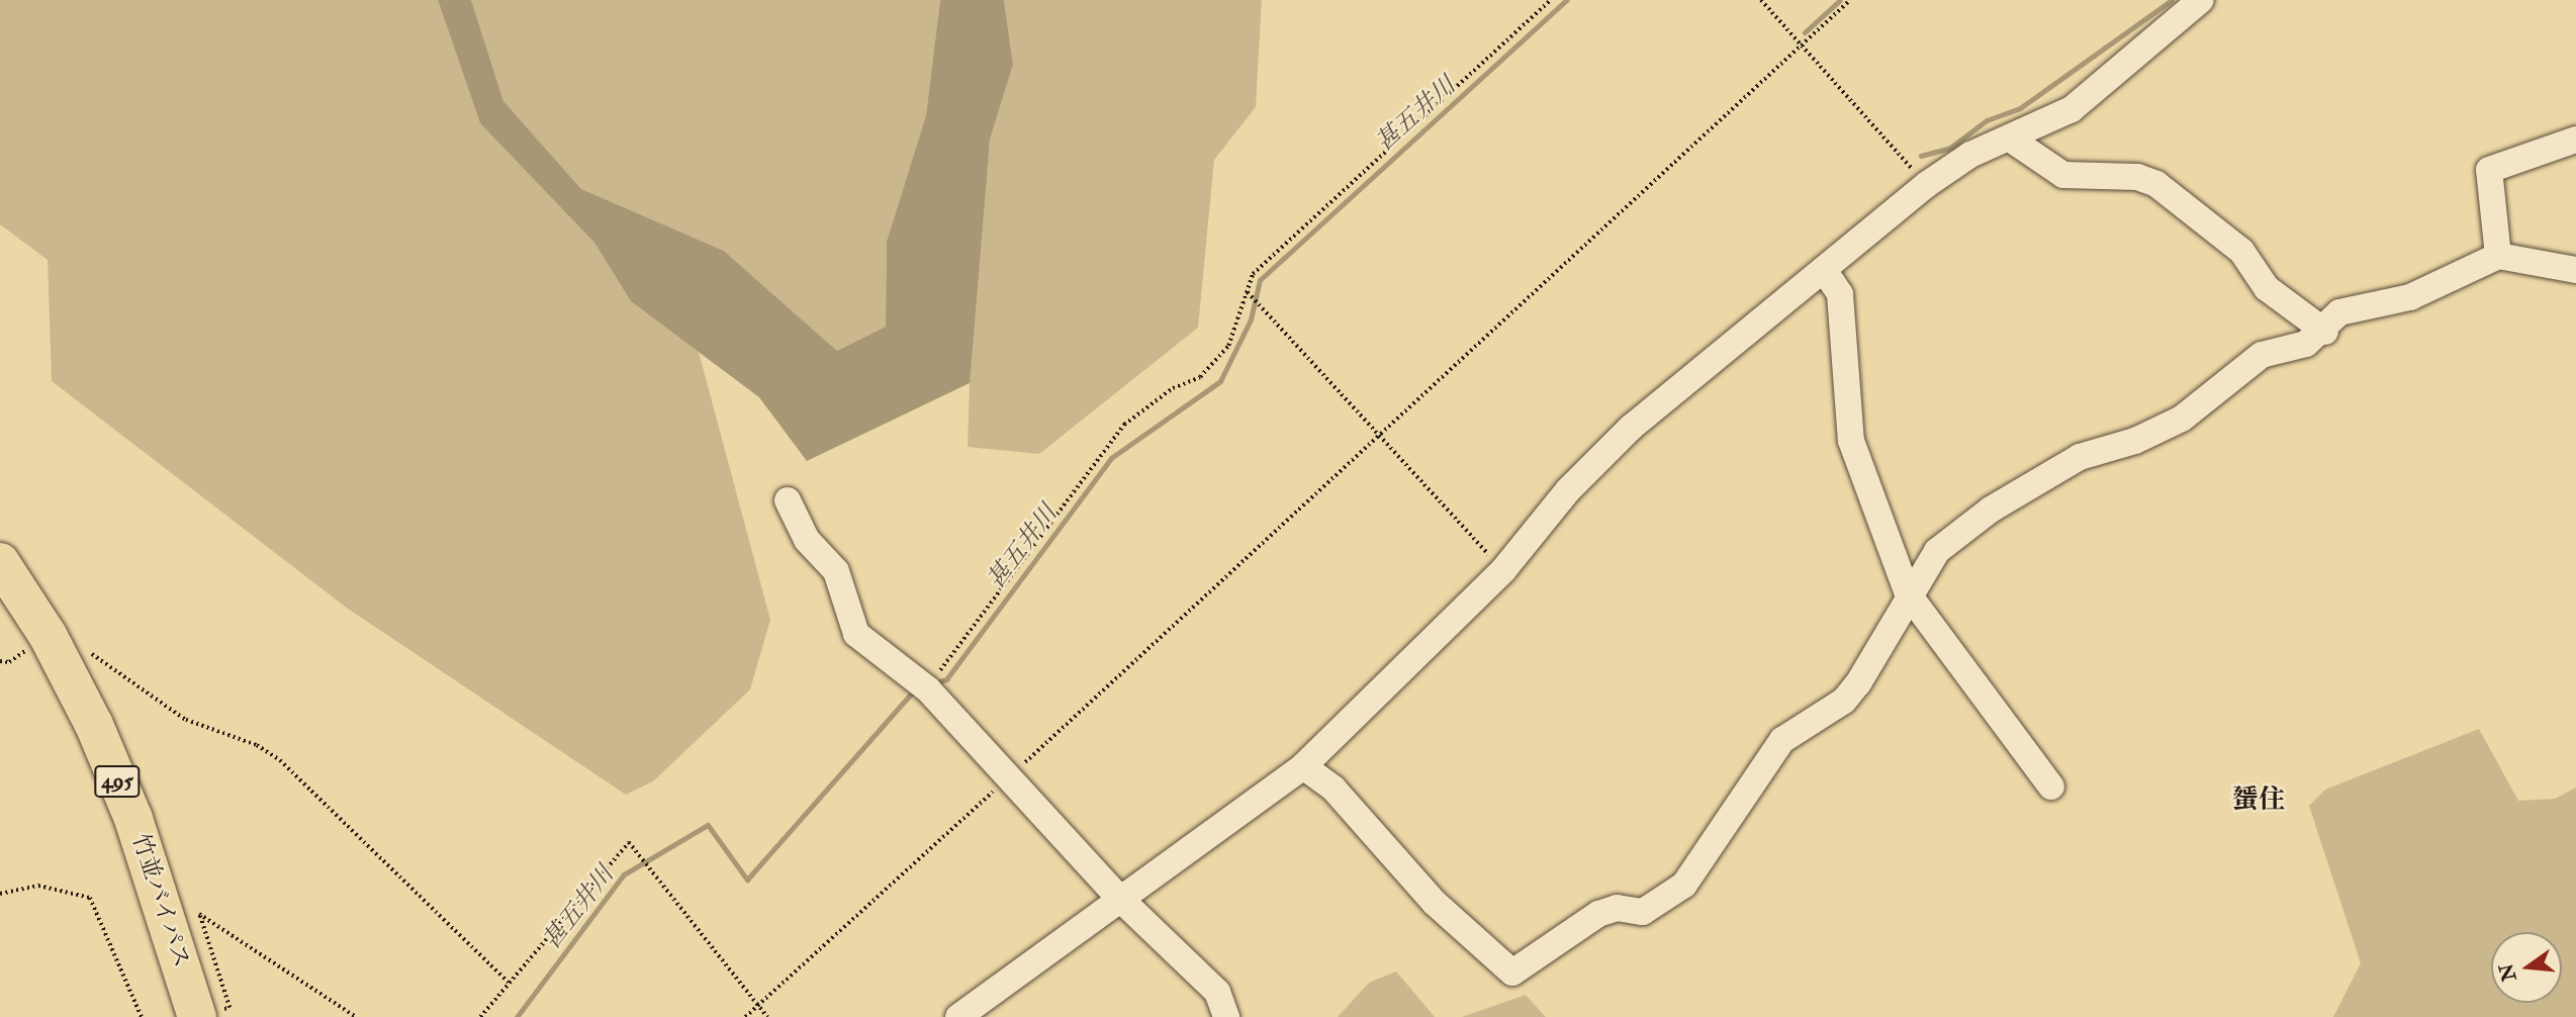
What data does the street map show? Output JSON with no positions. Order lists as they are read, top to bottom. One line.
{"streets":{"highway":["495","竹並バイパス"]},"districts":["蜑住"],"water":["甚五井川"],"north":"left"}
